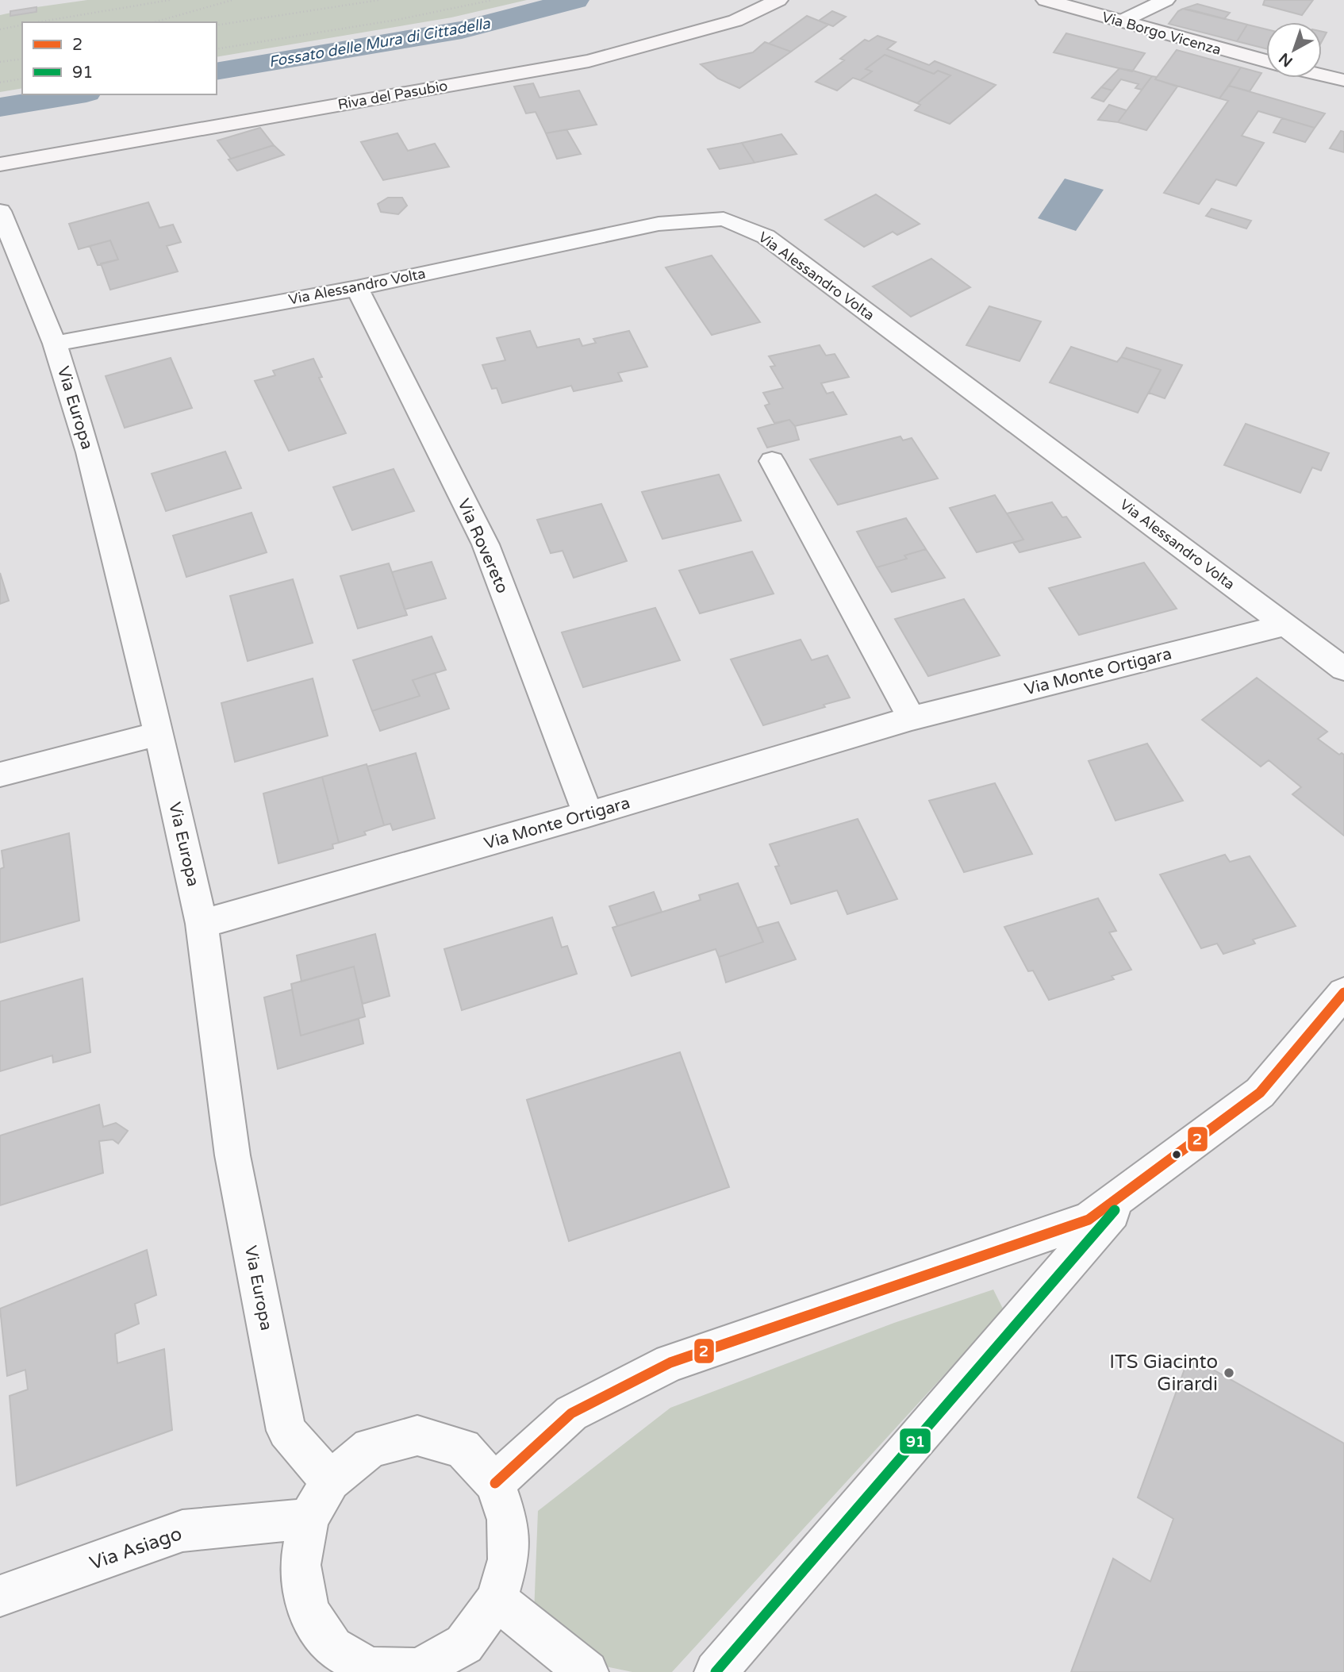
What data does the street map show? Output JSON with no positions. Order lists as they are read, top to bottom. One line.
{"streets":{"street":["Via Borgo Vicenza","Riva del Pasubio","Via Alessandro Volta","Via Europa","Via Rovereto","Via Monte Ortigara","Via Asiago"]},"crossings":[["Via Alessandro Volta","Via Europa"],["Via Alessandro Volta","Via Rovereto"],["Via Alessandro Volta","Via Monte Ortigara"],["Via Europa","Via Monte Ortigara"],["Via Rovereto","Via Monte Ortigara"]],"water":["Fossato delle Mura di Cittadella"],"places":["ITS Giacinto Girardi"],"lines":["transit line 2","transit line 91"],"legend":["2","91"],"north":"bottom left"}
